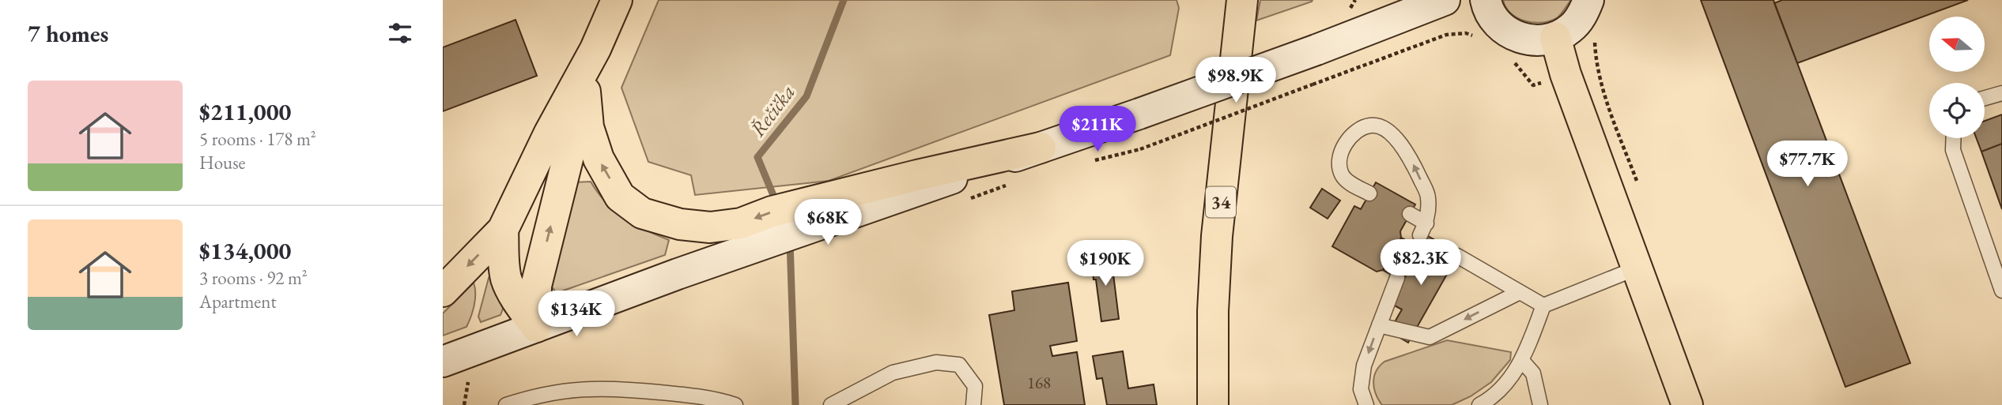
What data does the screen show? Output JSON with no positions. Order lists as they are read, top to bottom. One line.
{"streets":{"main road":["34"]},"water":["Řečička"],"house_numbers":["168"],"north":"left","page":{"heading":"7 homes","price":["$98.9K","$211K","$77.7K","$68K","$82.3K","$190K","$134K"],"list":[{"name":"$211,000","note":"5 rooms · 178 m² · House"},{"name":"$134,000","note":"3 rooms · 92 m² · Apartment"}]}}
